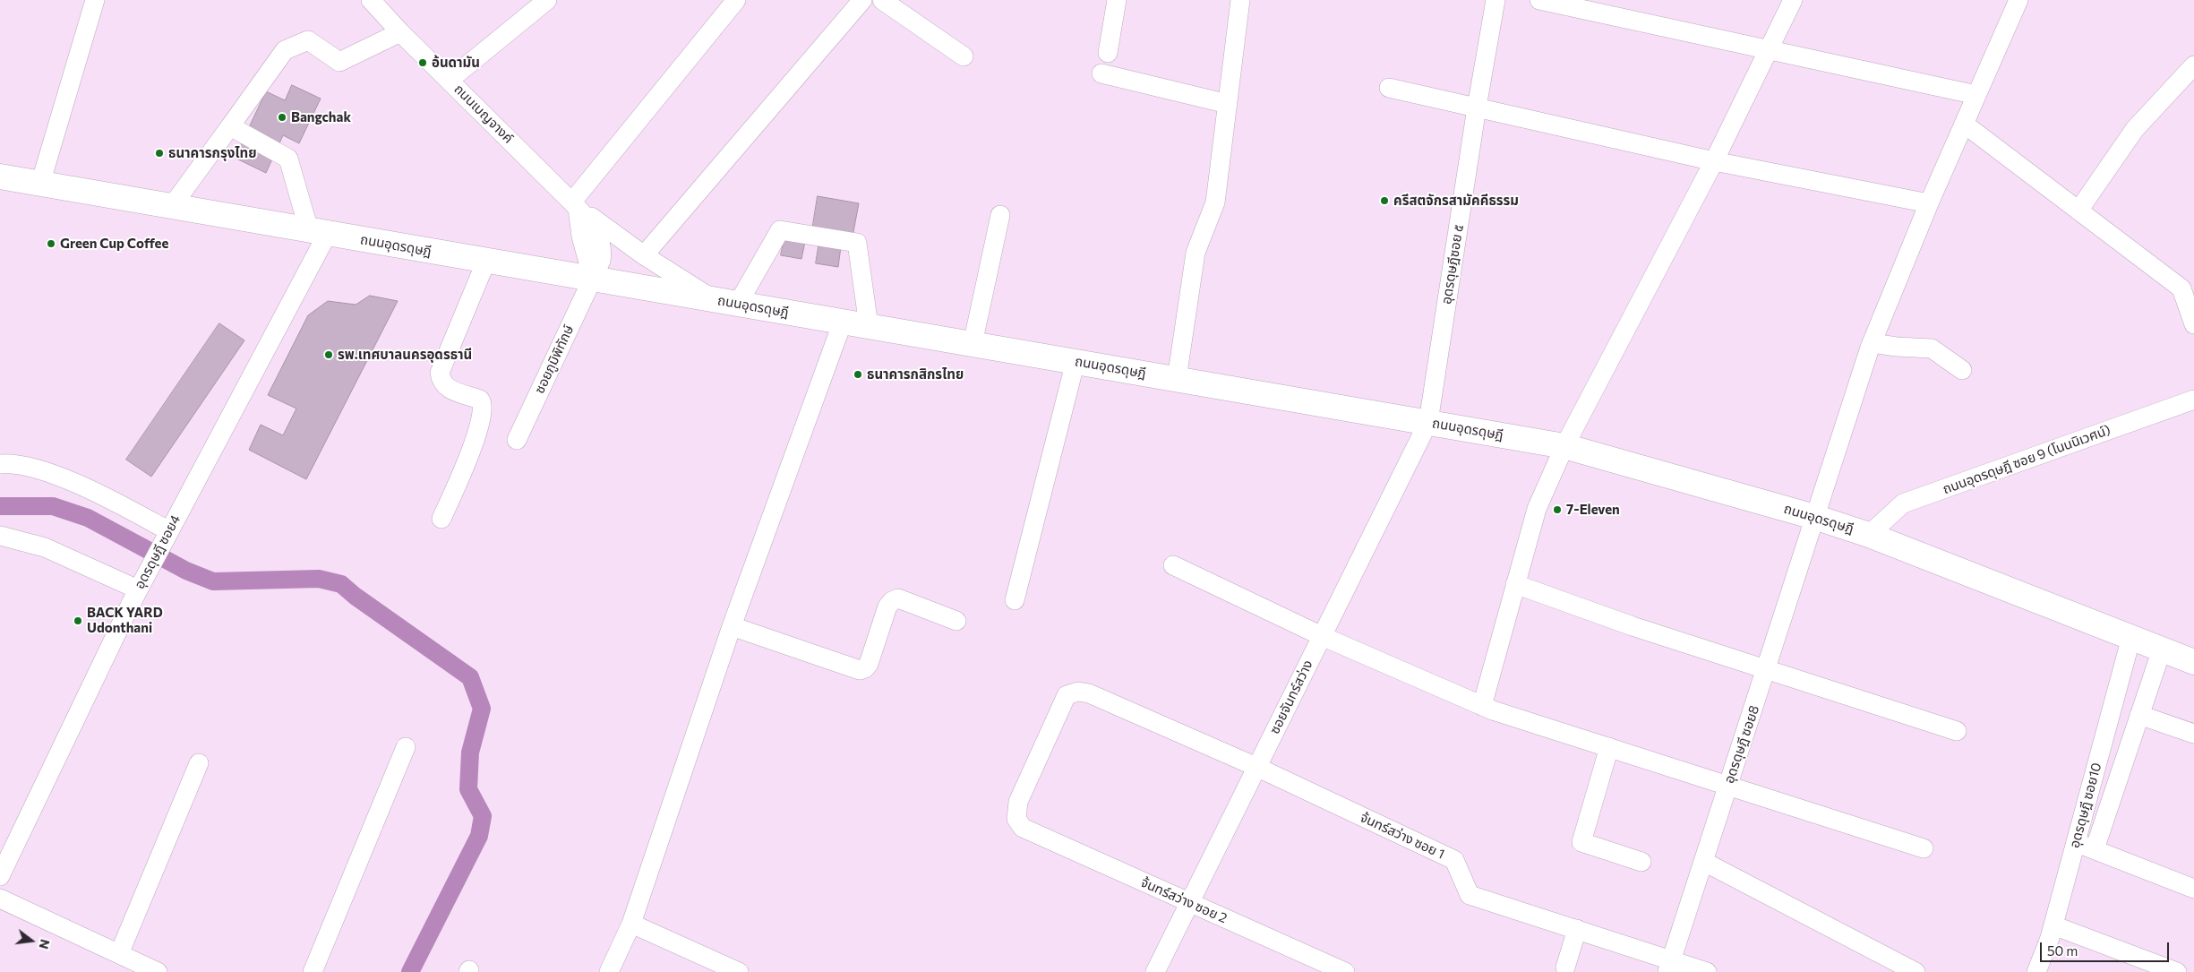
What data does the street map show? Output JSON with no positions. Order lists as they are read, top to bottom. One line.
{"streets":{"main road":["ถนนอุดรดุษฎี"],"street":["ถนนเบญจางค์","อุดรดุษฎีซอย ๕","ซอยภูมิพิทักษ์","ถนนอุดรดุษฎี ซอย 9 (โนนนิเวศน์)","อุดรดุษฎี ซอย4","ซอยจันทร์สว่าง","อุดรดุษฎี ซอย8","อุดรดุษฎี ซอย10","จ้นทร์สว่าง ซอย 1","จ้นทร์สว่าง ซอย 2"]},"crossings":[["ถนนเบญจางค์","ถนนอุดรดุษฎี"],["ถนนเบญจางค์","ซอยภูมิพิทักษ์"],["ถนนอุดรดุษฎี","อุดรดุษฎีซอย ๕"],["ถนนอุดรดุษฎี","ซอยภูมิพิทักษ์"],["ถนนอุดรดุษฎี","ถนนอุดรดุษฎี ซอย 9 (โนนนิเวศน์)"],["ถนนอุดรดุษฎี","อุดรดุษฎี ซอย4"],["ถนนอุดรดุษฎี","ซอยจันทร์สว่าง"],["ถนนอุดรดุษฎี","อุดรดุษฎี ซอย8"],["ถนนอุดรดุษฎี","อุดรดุษฎี ซอย10"],["อุดรดุษฎีซอย ๕","ซอยจันทร์สว่าง"],["ซอยจันทร์สว่าง","จ้นทร์สว่าง ซอย 1"],["ซอยจันทร์สว่าง","จ้นทร์สว่าง ซอย 2"],["อุดรดุษฎี ซอย8","จ้นทร์สว่าง ซอย 1"],["จ้นทร์สว่าง ซอย 1","จ้นทร์สว่าง ซอย 2"]],"places":["อ้นดามัน","Bangchak","ธนาคารกรุงไทย","ครีสตจักรสามัคคีธรรม","Green Cup Coffee","รพ.เทศบาลนครอุดรธานี","ธนาคารกสิกรไทย","7-Eleven","BACK YARD Udonthani"],"scale_bar":"50 m","north":"right"}
